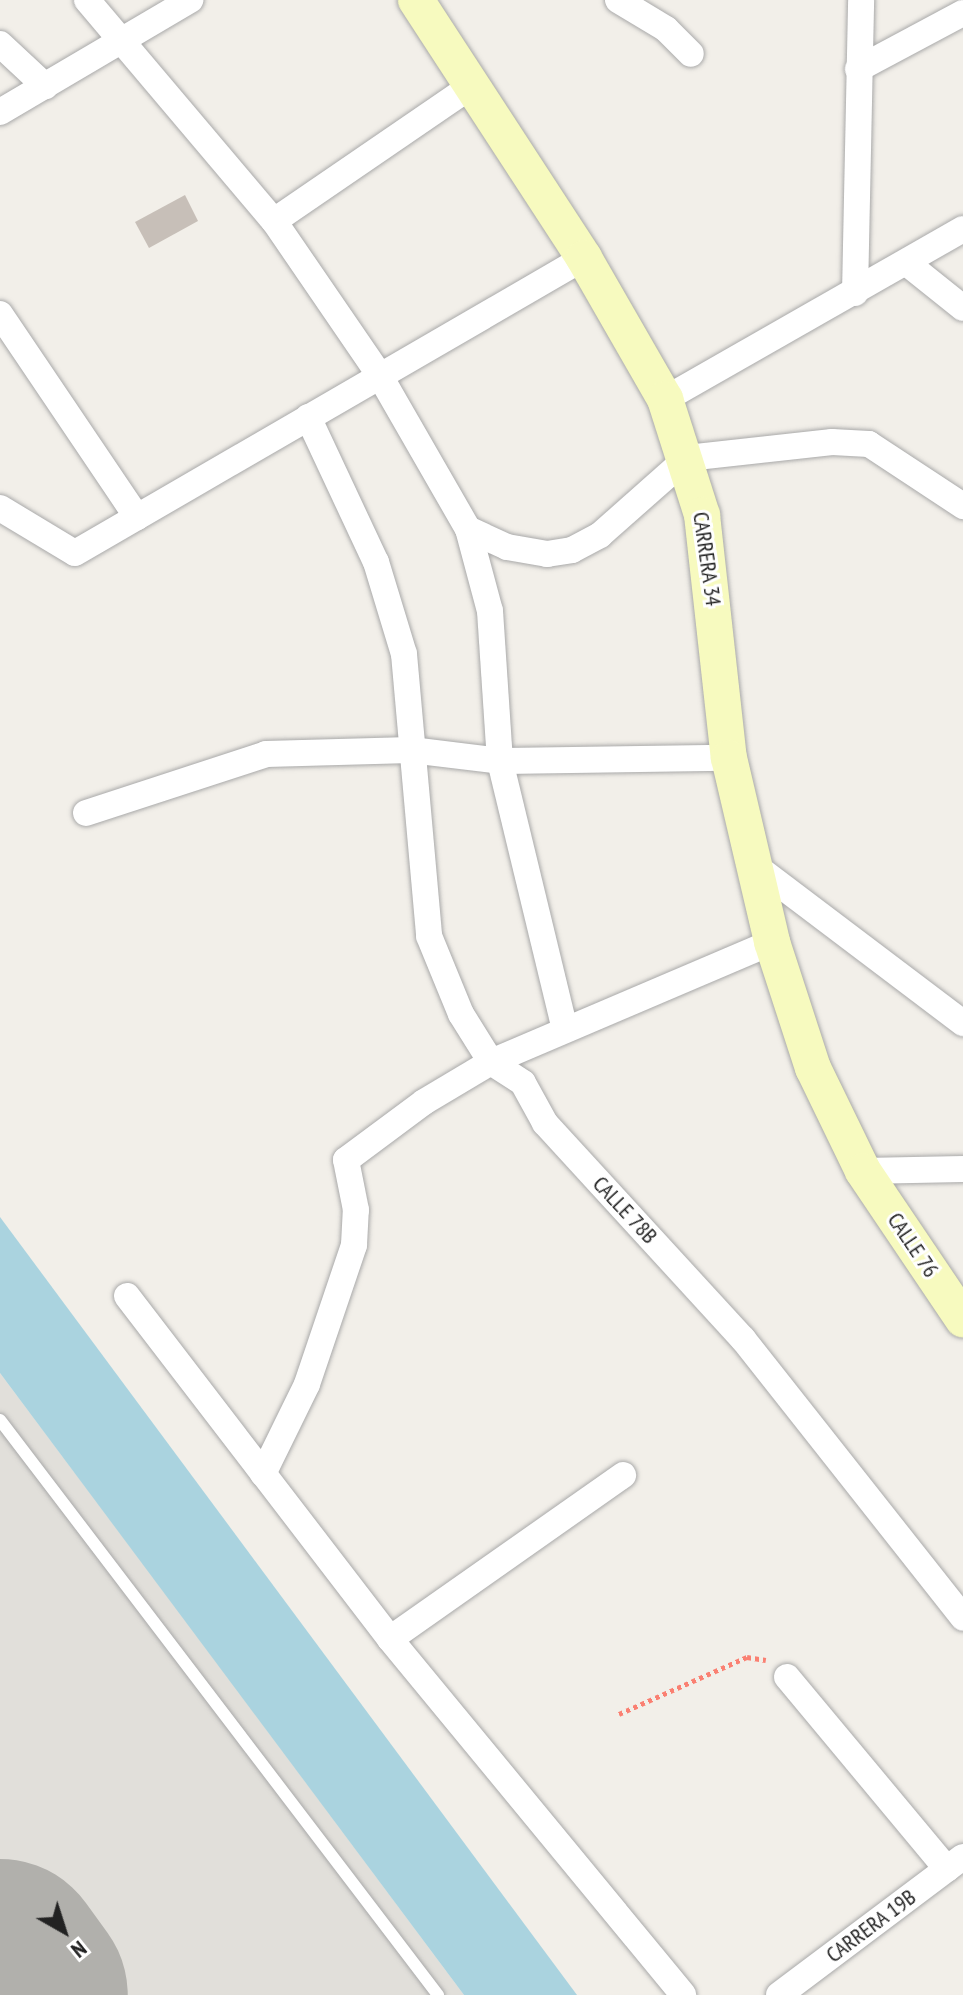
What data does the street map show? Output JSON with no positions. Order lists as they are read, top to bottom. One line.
{"streets":{"main road":["CARRERA 34","CALLE 76"],"street":["CALLE 78B","CARRERA 19B"]},"crossings":[["CARRERA 34","CALLE 76"]],"north":"bottom right"}
